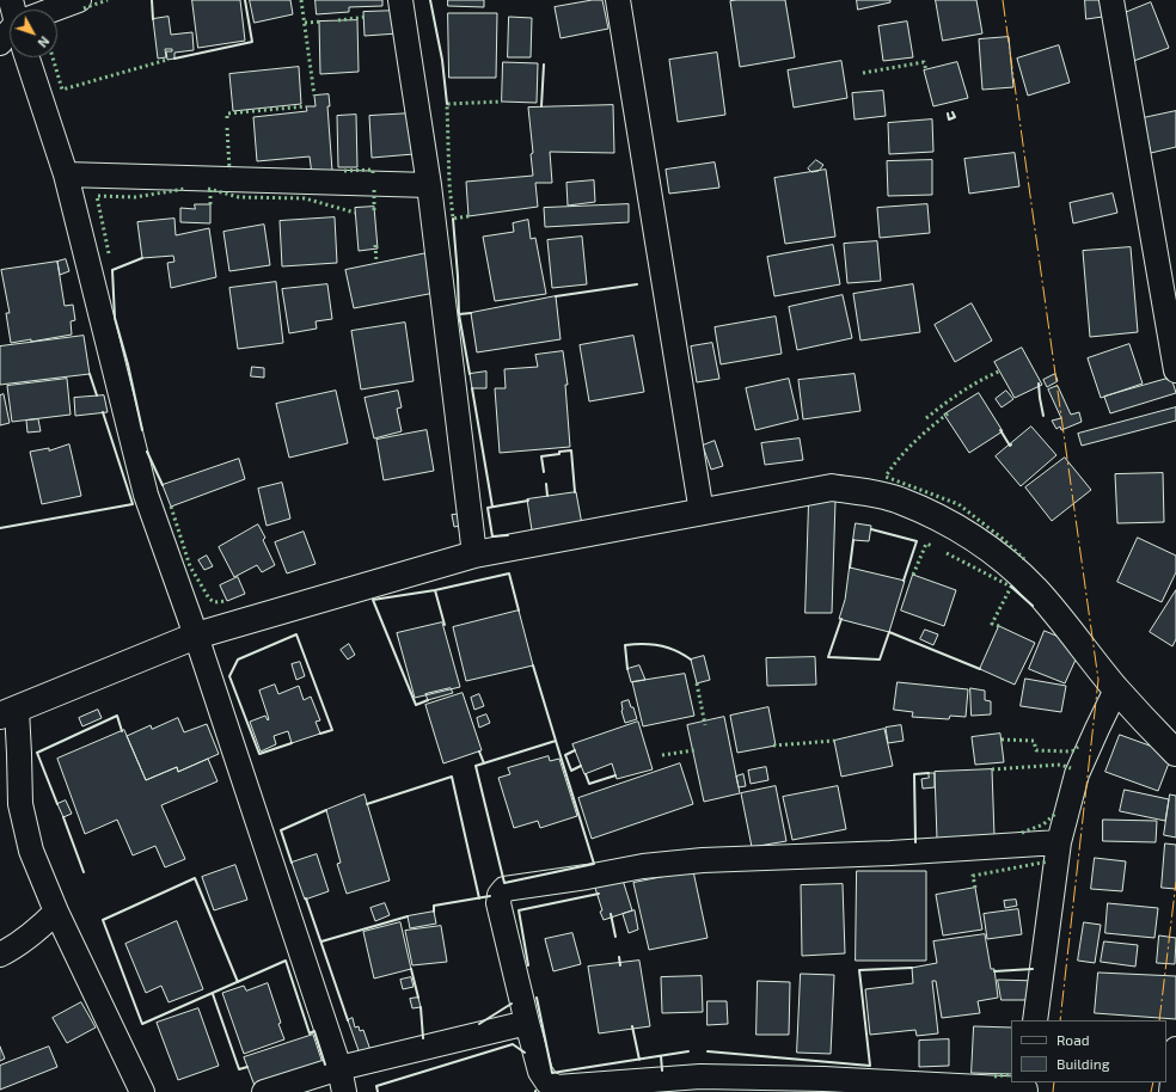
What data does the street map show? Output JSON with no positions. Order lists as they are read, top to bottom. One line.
{"legend":["Road","Building"],"north":"bottom right"}
